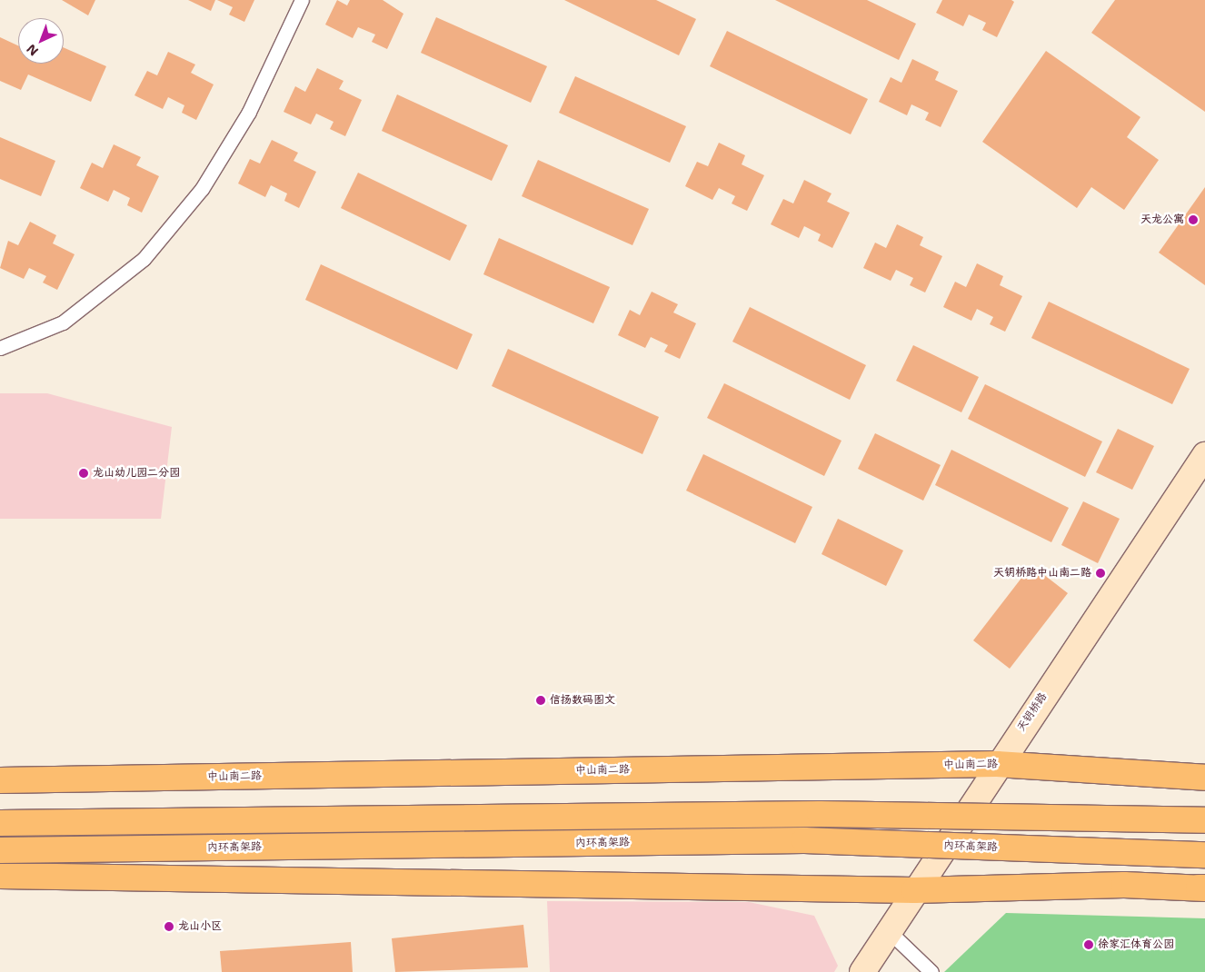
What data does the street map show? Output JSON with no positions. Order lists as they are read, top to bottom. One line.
{"streets":{"main road":["中山南二路","内环高架路"],"street":["天钥桥路"]},"crossings":[["天钥桥路","中山南二路"]],"places":["天龙公寓","龙山幼儿园二分园","天钥桥路中山南二路","信扬数码图文","龙山小区","徐家汇体育公园"],"north":"bottom left"}
